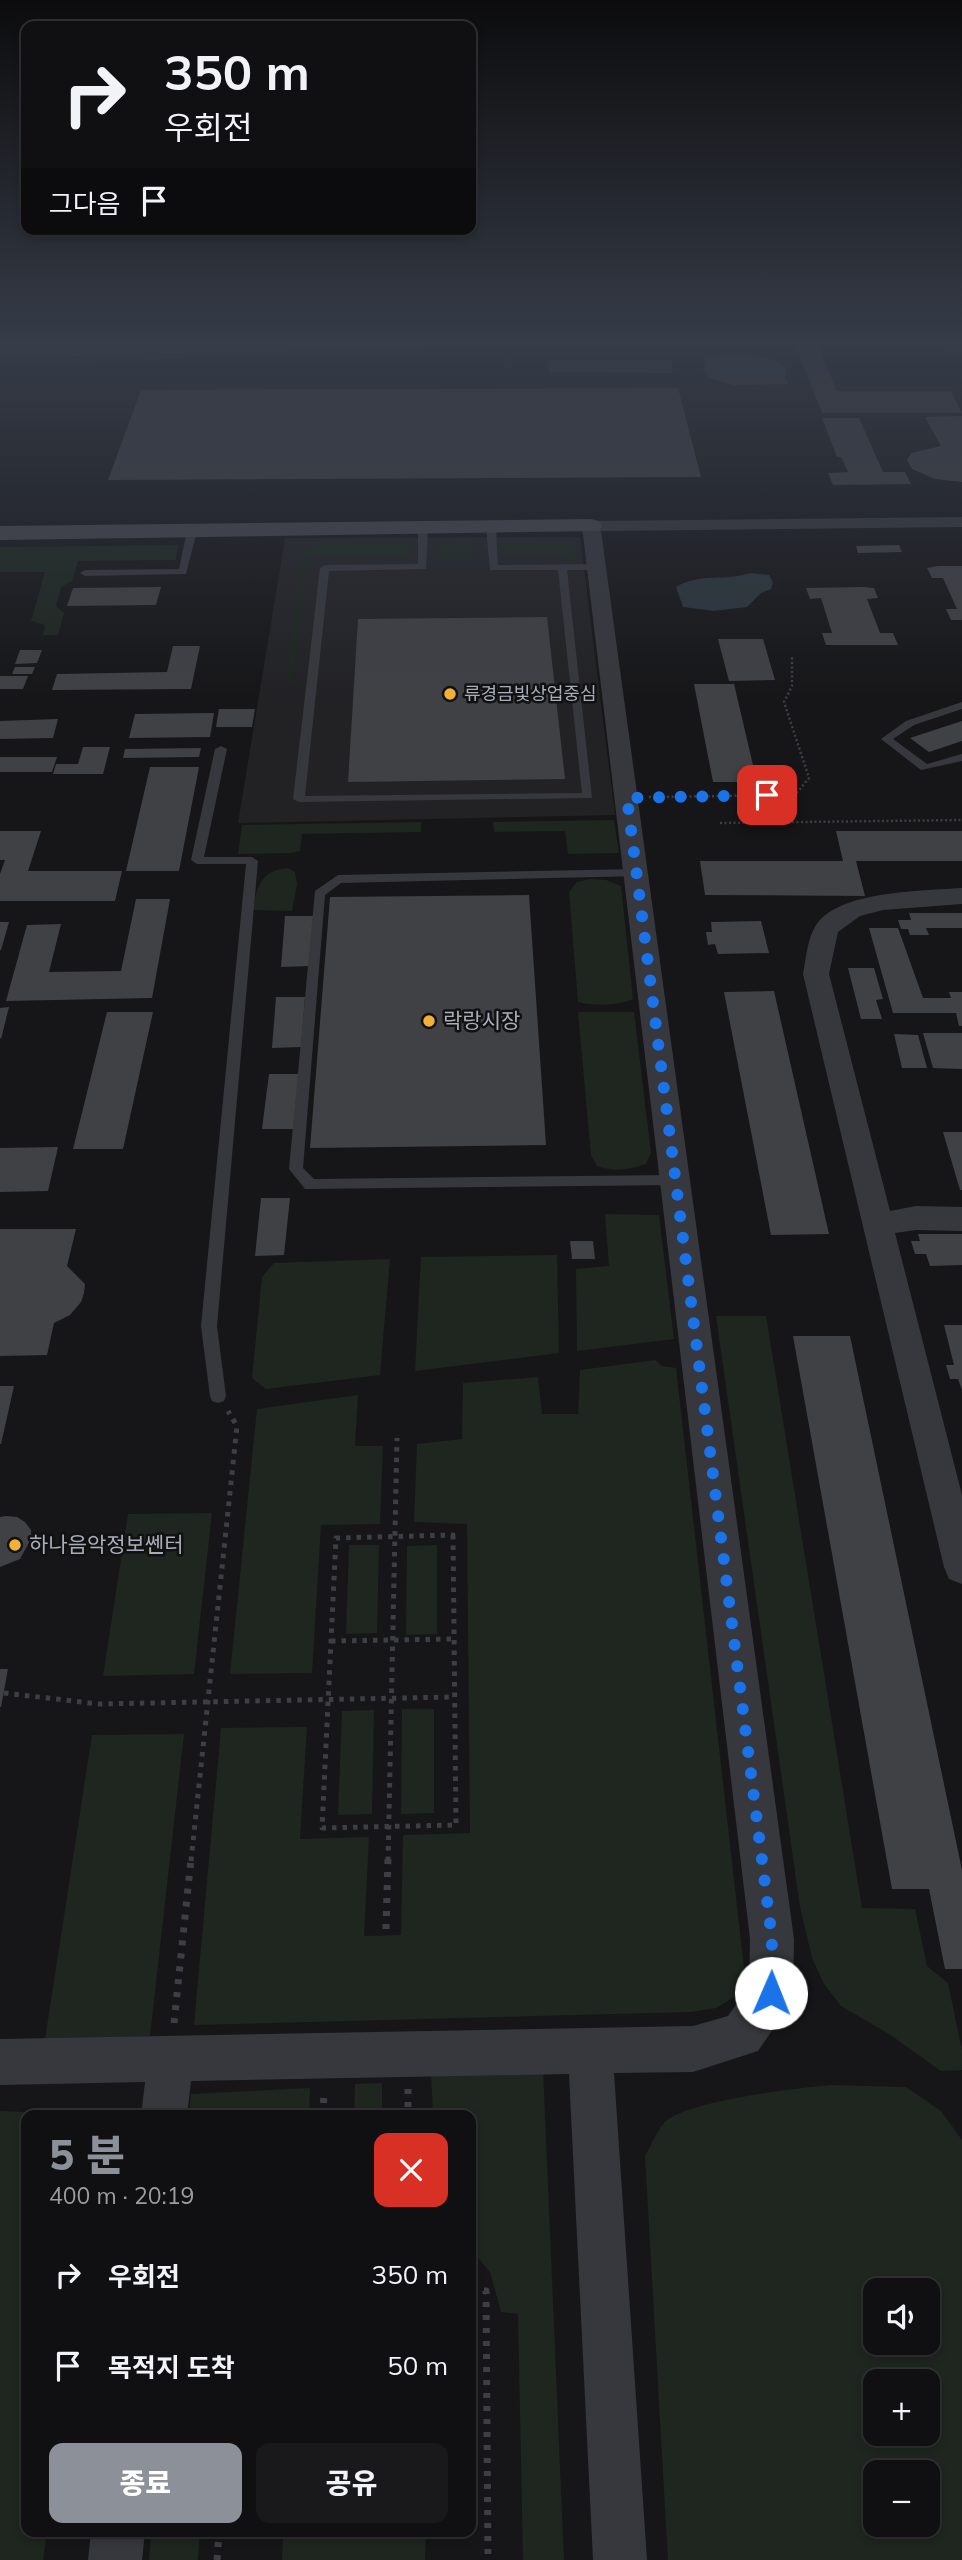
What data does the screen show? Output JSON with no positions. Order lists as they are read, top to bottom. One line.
{"places":["류경금빛상업중심","락랑시장","하나음악정보쎈터"],"page":{"turn":["350 m","우회전"],"then":"그다음","heading":["5 분","400 m · 20:19"],"list":[{"name":"우회전","value":"350 m"},{"name":"목적지 도착","value":"50 m"}],"map_buttons":["+","−"],"buttons":["종료","공유"]}}
